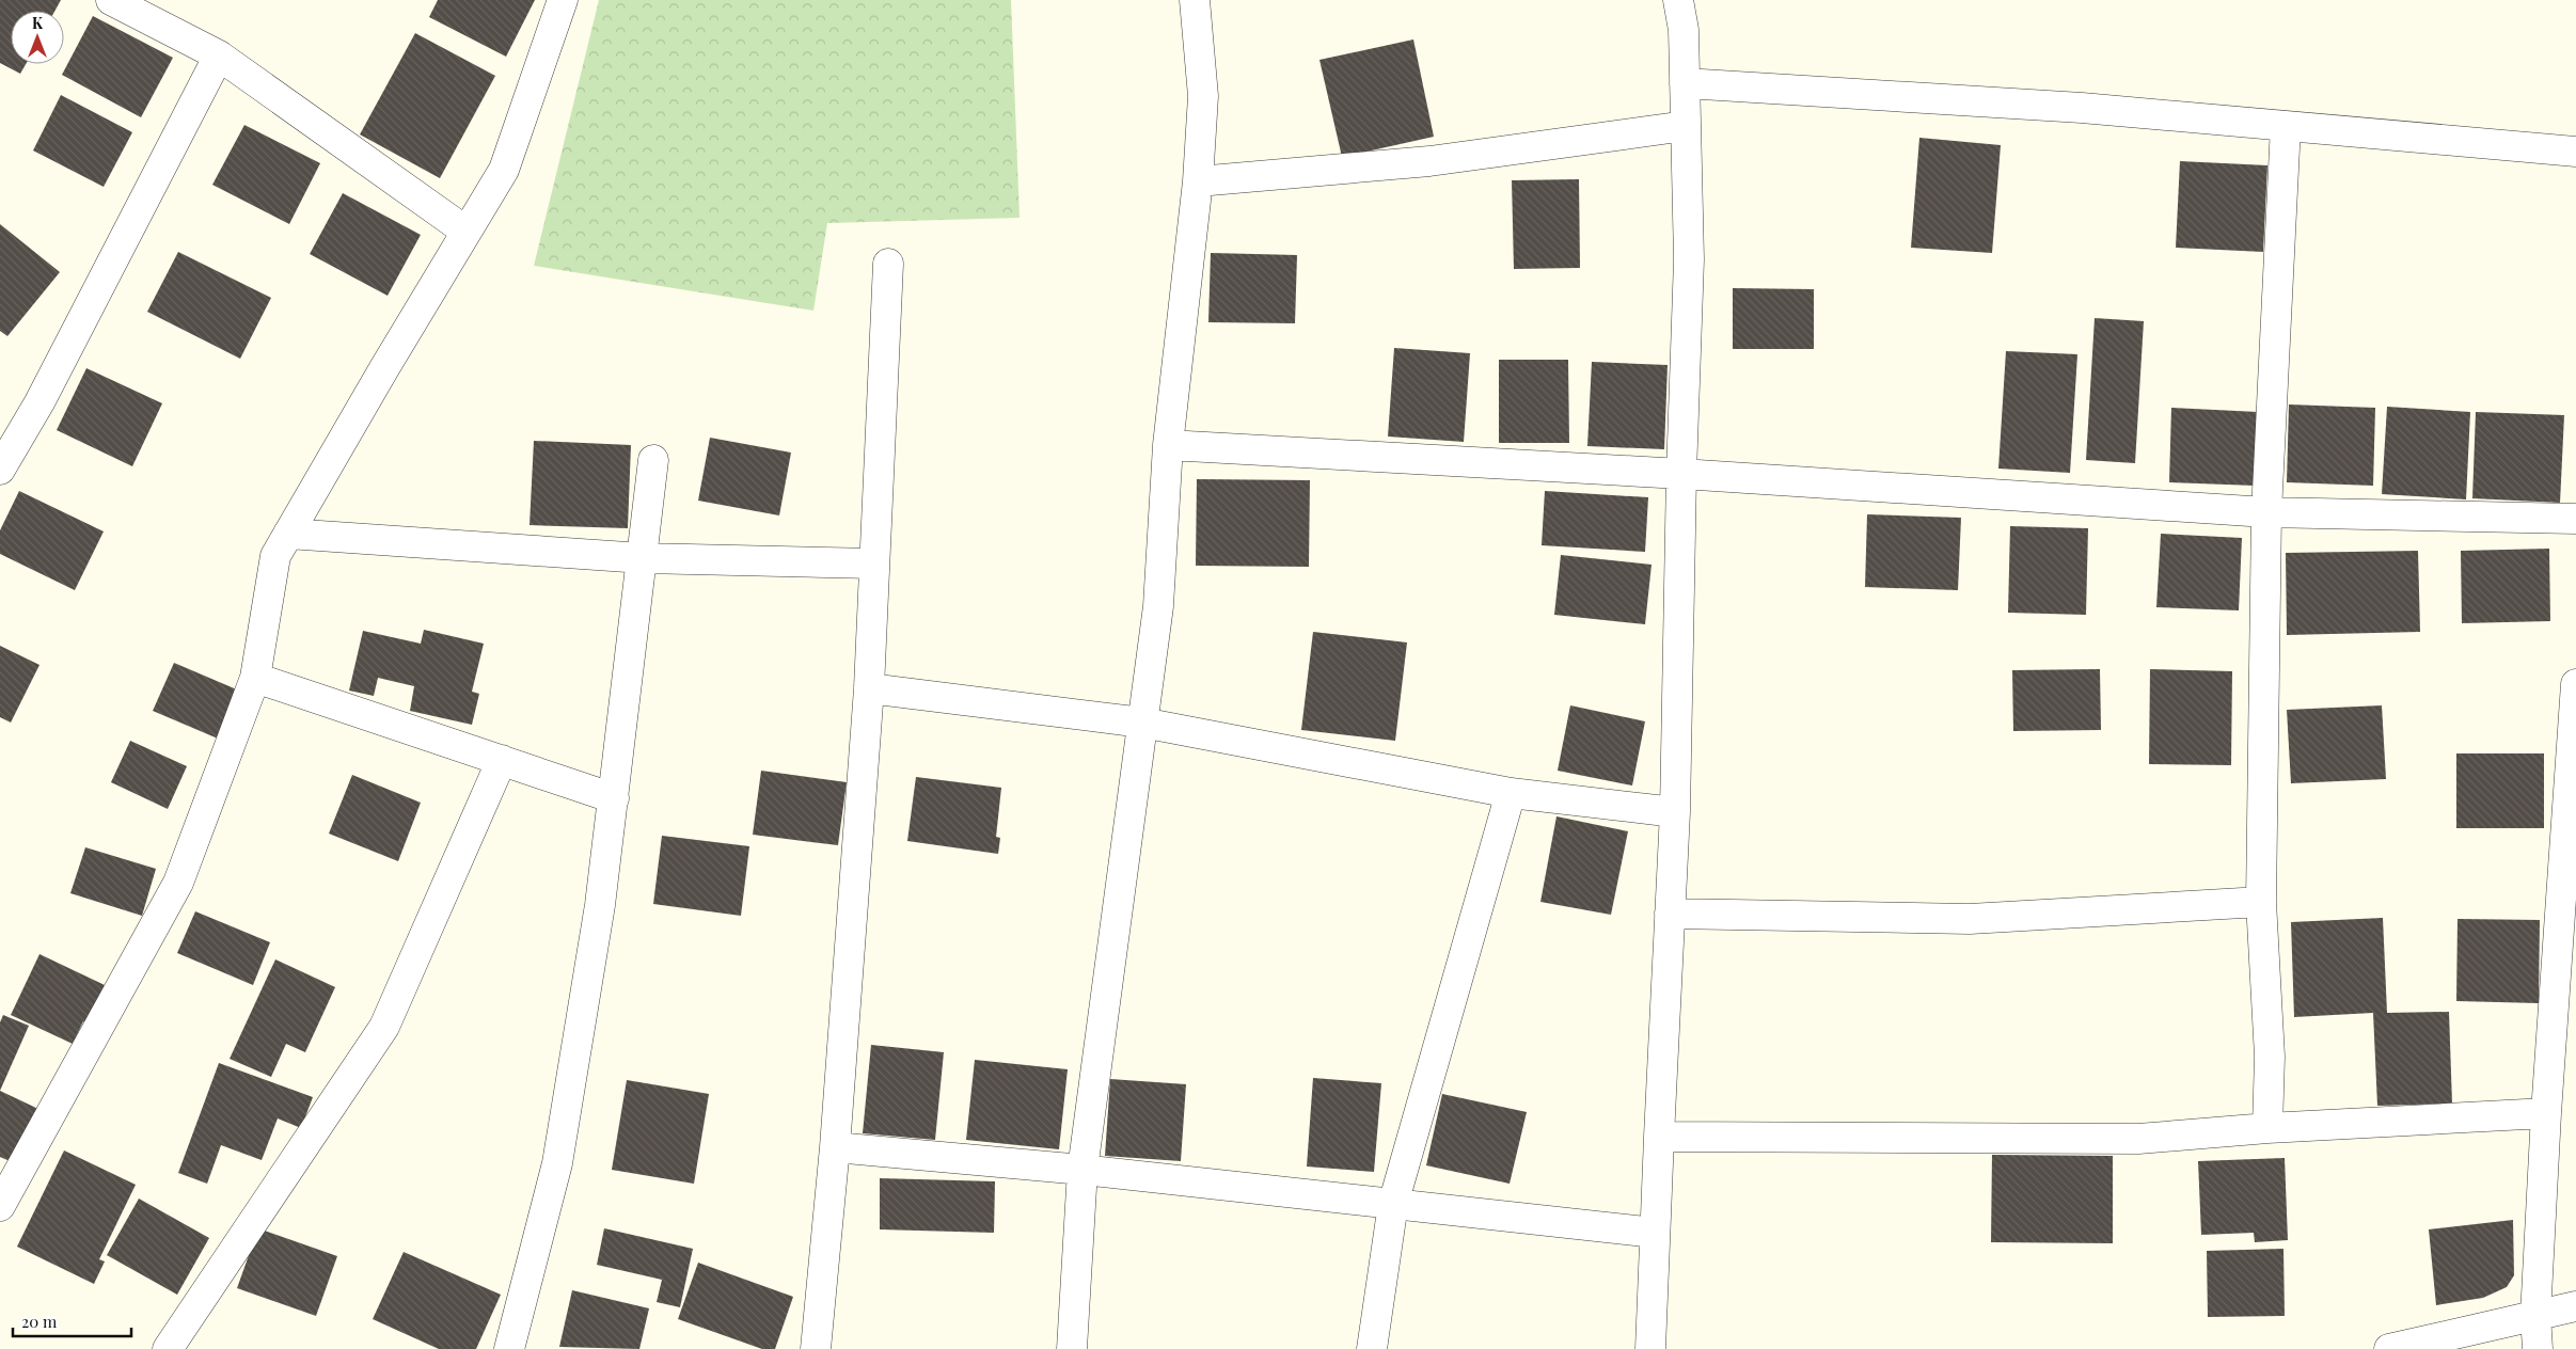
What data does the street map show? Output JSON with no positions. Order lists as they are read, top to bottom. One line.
{"scale_bar":"20 m","north":"top"}
